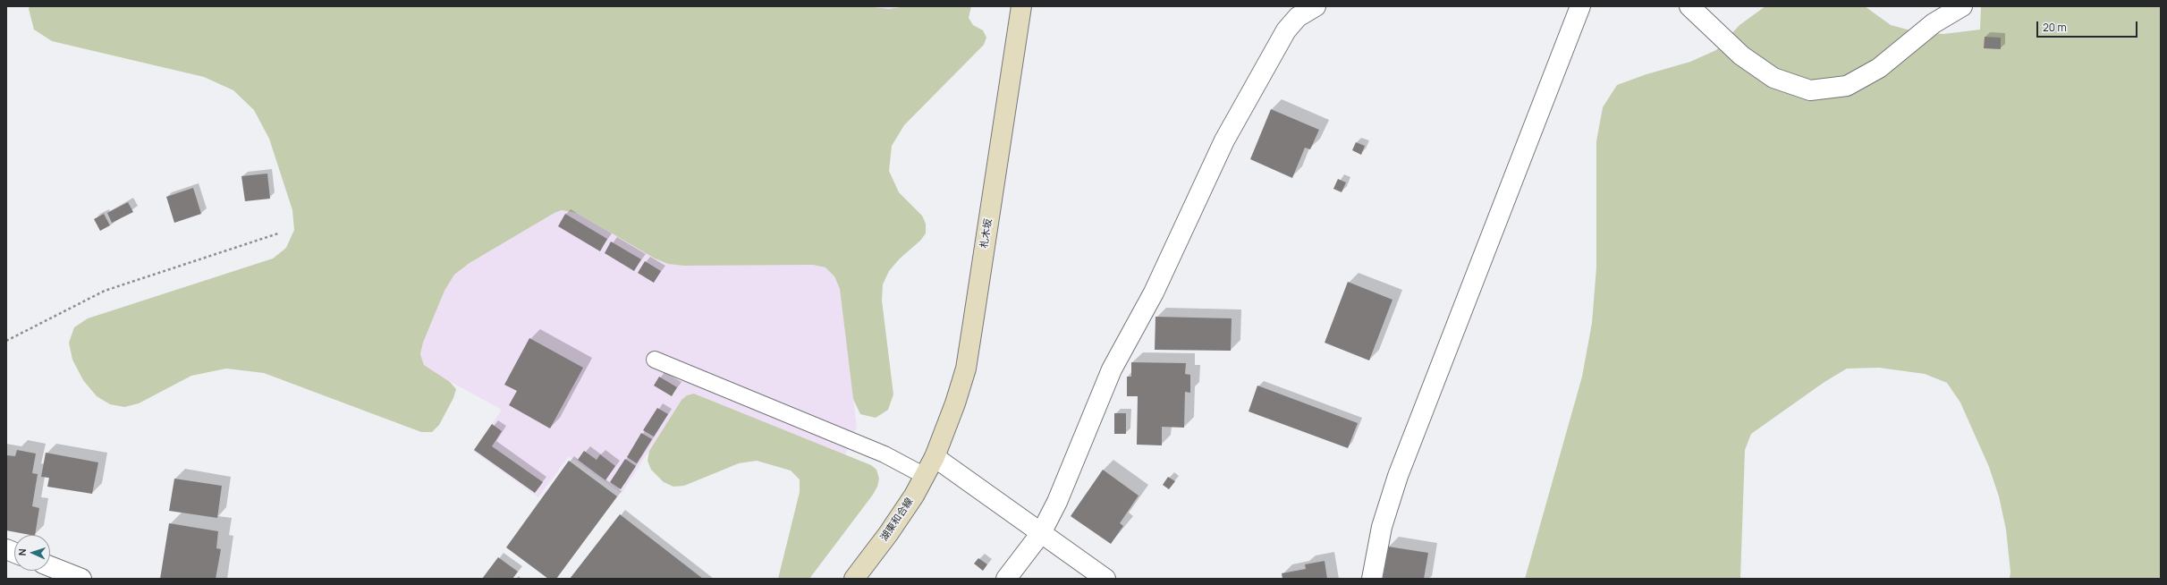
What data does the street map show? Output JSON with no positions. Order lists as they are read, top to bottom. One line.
{"streets":{"main road":["札木坂","湖東和合線"]},"crossings":[["札木坂","湖東和合線"]],"scale_bar":"20 m","north":"left"}
